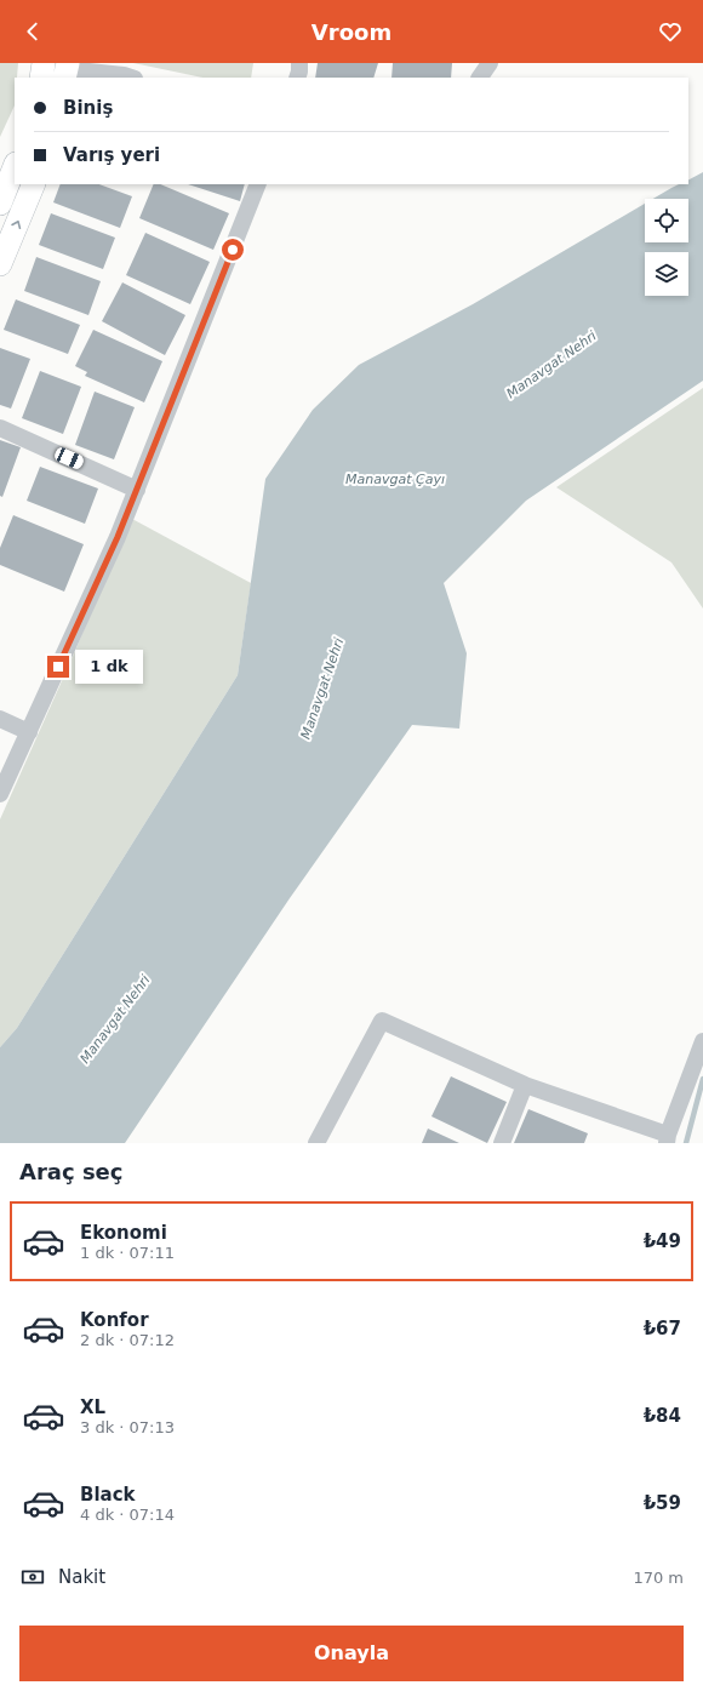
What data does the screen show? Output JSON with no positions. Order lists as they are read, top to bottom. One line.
{"water":["Manavgat Nehri","Manavgat Çayı"],"page":{"header":"Vroom","banner":["Biniş","Varış yeri"],"bubble":"1 dk","heading":"Araç seç","list":[{"name":"Ekonomi","note":"1 dk · 07:11","value":"₺49"},{"name":"Konfor","note":"2 dk · 07:12","value":"₺67"},{"name":"XL","note":"3 dk · 07:13","value":"₺84"},{"name":"Black","note":"4 dk · 07:14","value":"₺59"}],"pay":["Nakit","170 m"],"buttons":"Onayla"}}
